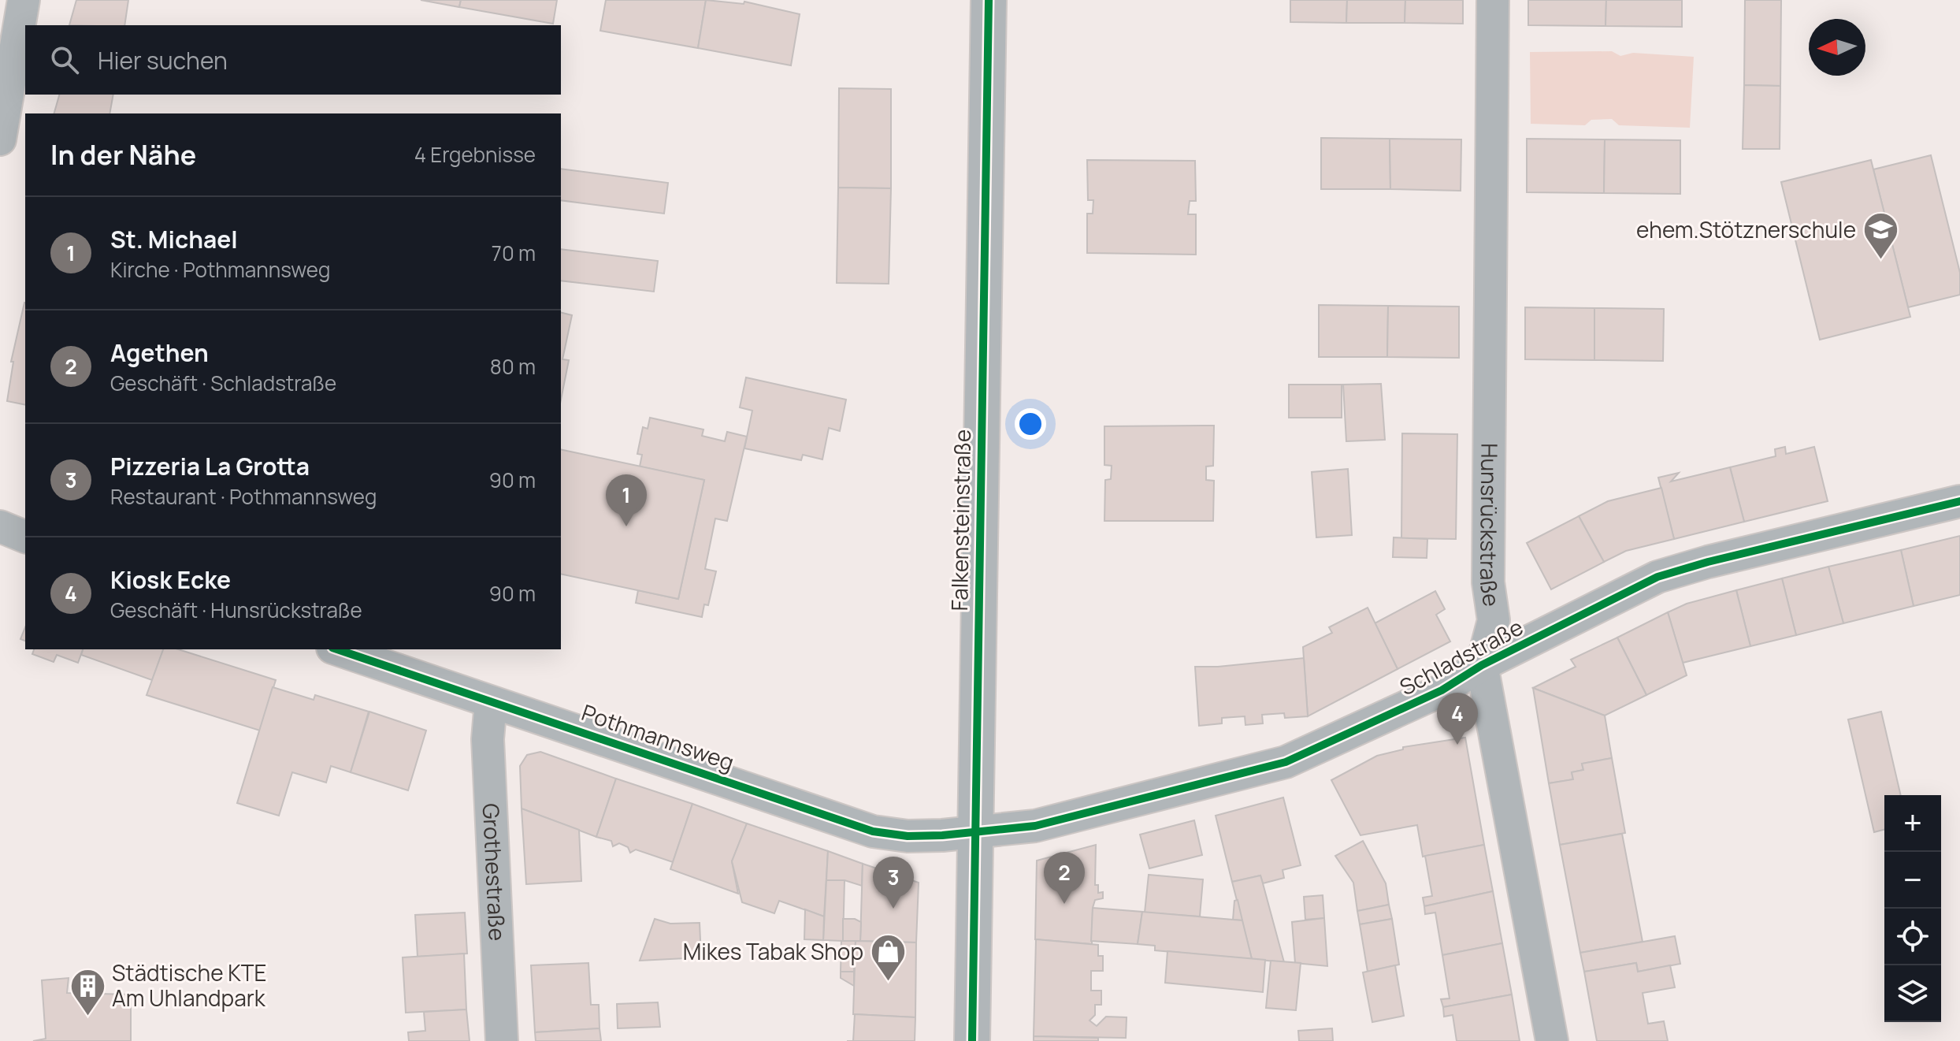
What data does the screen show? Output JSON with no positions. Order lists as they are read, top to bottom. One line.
{"streets":{"street":["Falkensteinstraße","Hunsrückstraße","Schladstraße","Pothmannsweg","Grothestraße"]},"crossings":[["Falkensteinstraße","Schladstraße"],["Falkensteinstraße","Pothmannsweg"],["Hunsrückstraße","Schladstraße"],["Schladstraße","Pothmannsweg"],["Pothmannsweg","Grothestraße"]],"places":{"school or university":["ehem.Stötznerschule"],"shop":["Mikes Tabak Shop"],"building":["Städtische KTE Am Uhlandpark"]},"north":"left","page":{"search":"Hier suchen","heading":["In der Nähe","4 Ergebnisse"],"list":[{"mark":"1","name":"St. Michael","note":"Kirche · Pothmannsweg","value":"70 m"},{"mark":"2","name":"Agethen","note":"Geschäft · Schladstraße","value":"80 m"},{"mark":"3","name":"Pizzeria La Grotta","note":"Restaurant · Pothmannsweg","value":"90 m"},{"mark":"4","name":"Kiosk Ecke","note":"Geschäft · Hunsrückstraße","value":"90 m"}],"pins":["1","4","2","3"],"map_buttons":["+","−"]}}
